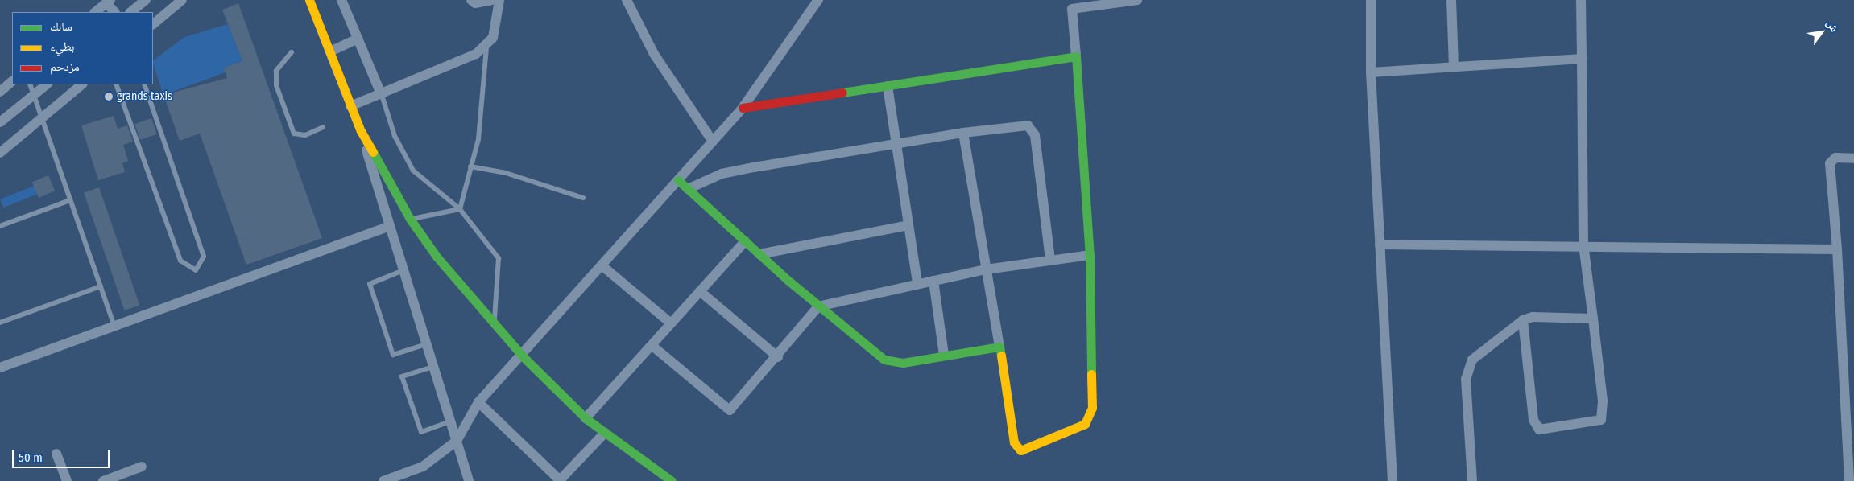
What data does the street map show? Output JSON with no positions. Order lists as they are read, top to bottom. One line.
{"places":["grands taxis"],"legend":["سالك","بطيء","مزدحم"],"scale_bar":"50 m","north":"top right"}
